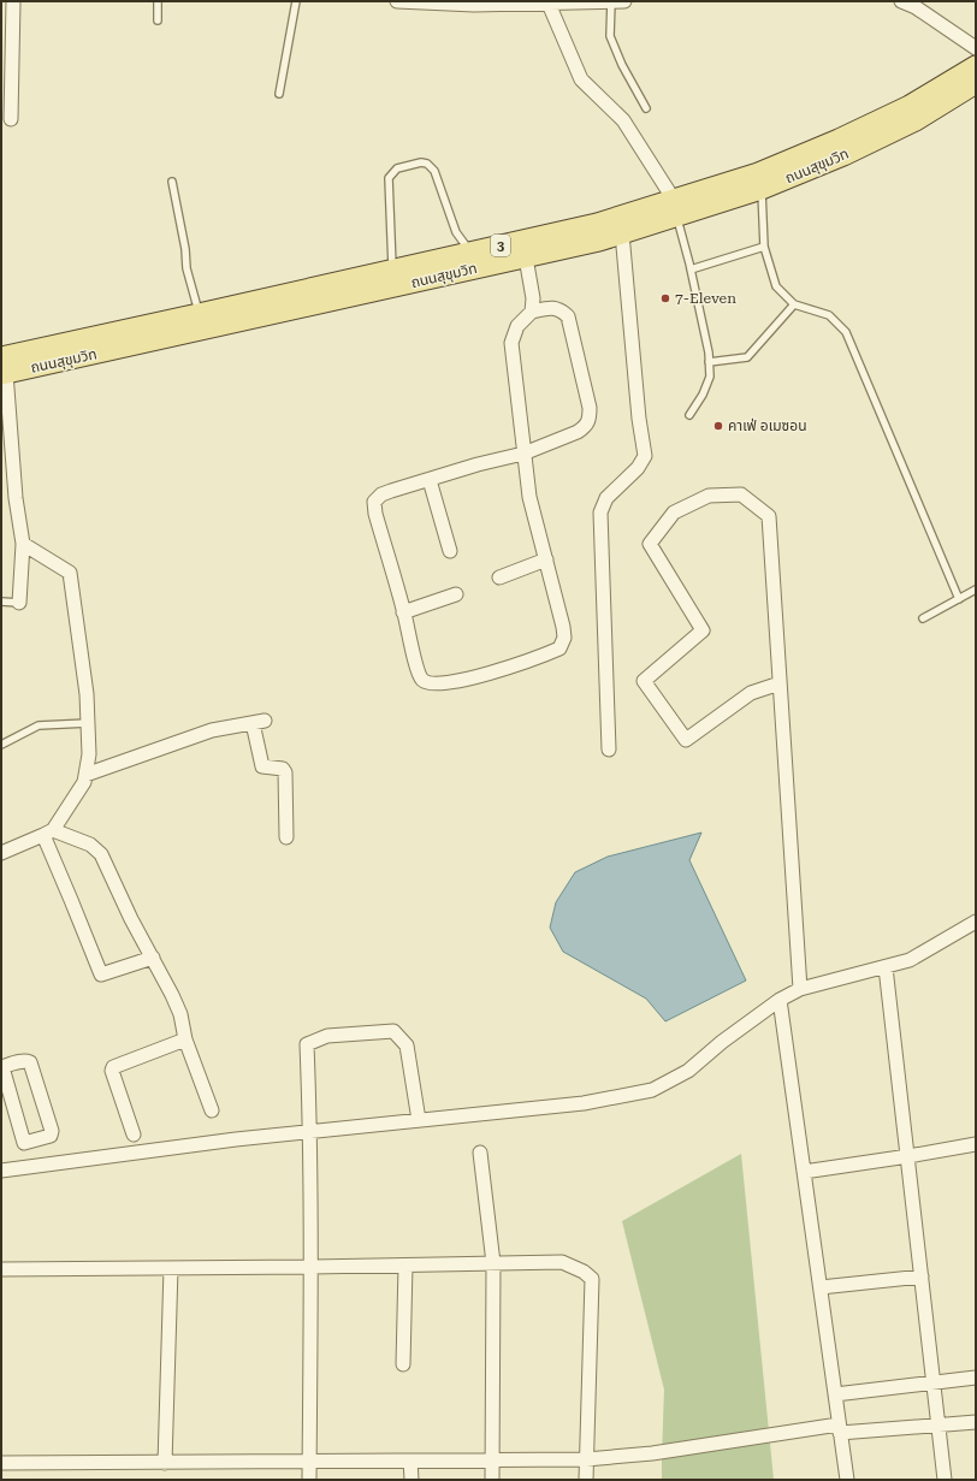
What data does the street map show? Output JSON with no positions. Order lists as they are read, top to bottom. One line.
{"streets":{"main road":["ถนนสุขุมวิท","3"]},"places":["7-Eleven","คาเฟ่ อเมซอน"]}
